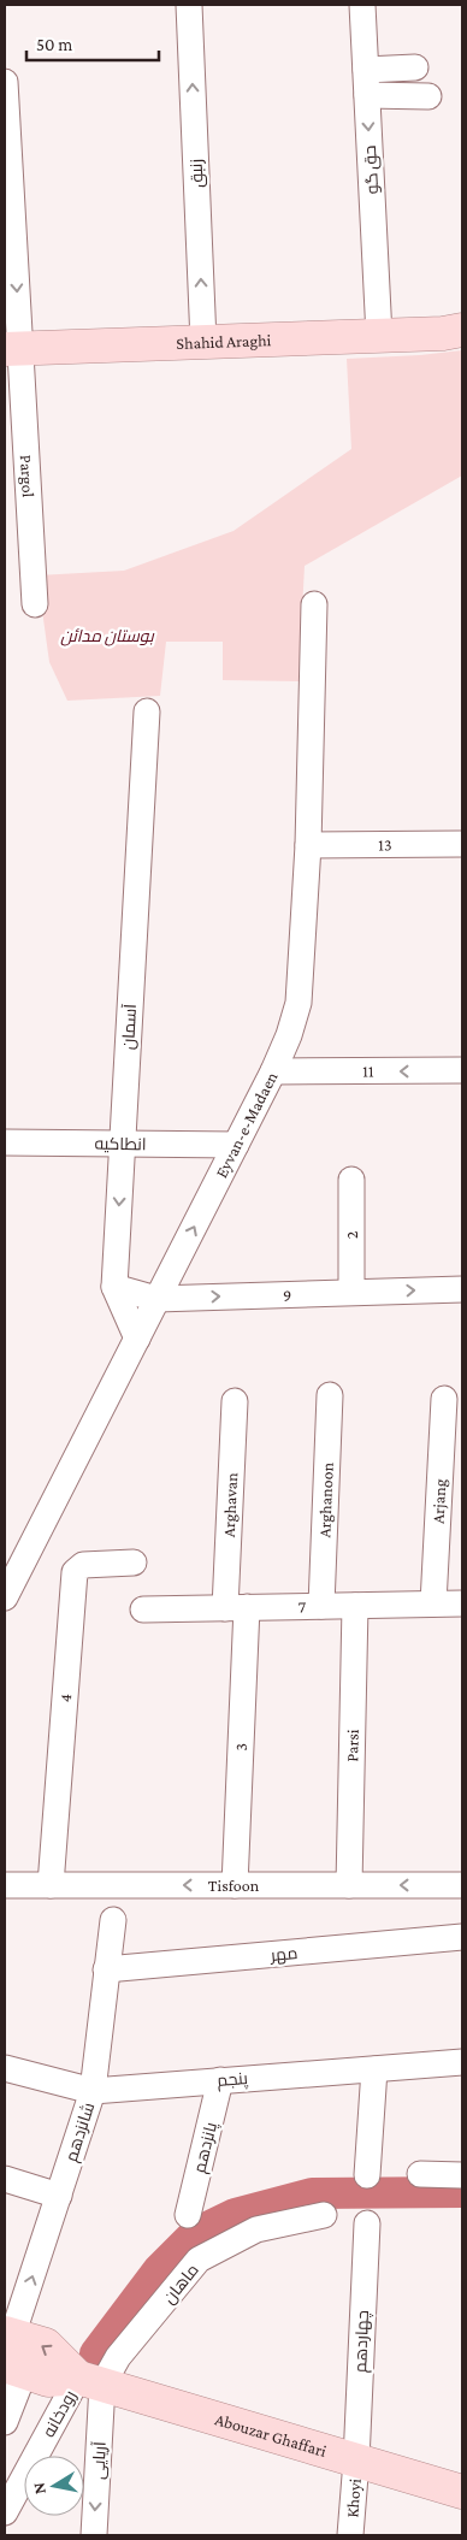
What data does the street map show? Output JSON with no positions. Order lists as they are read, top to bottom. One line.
{"streets":{"main road":["Shahid Araghi","Abouzar Ghaffari"],"street":["حق گو","زنبق","Pargol","13","آسمان","11","Eyvan-e-Madaen","انطاکیه","2","9","Arghanoon","Arjang","Arghavan","7","4","Parsi","3","Tisfoon","مهر","پنجم","شانزدهم","پانزدهم","ماهان","چهاردهم","رودخانه","آریایی","Khoyi"]},"crossings":[["حق گو","Shahid Araghi"],["زنبق","Shahid Araghi"],["Shahid Araghi","Pargol"],["13","Eyvan-e-Madaen"],["آسمان","Eyvan-e-Madaen"],["آسمان","انطاکیه"],["آسمان","9"],["11","Eyvan-e-Madaen"],["Eyvan-e-Madaen","انطاکیه"],["Eyvan-e-Madaen","9"],["2","9"],["Arghanoon","7"],["Arjang","7"],["Arghavan","7"],["Arghavan","3"],["7","Parsi"],["7","3"],["4","Tisfoon"],["Parsi","Tisfoon"],["3","Tisfoon"],["مهر","شانزدهم"],["پنجم","شانزدهم"],["پنجم","پانزدهم"],["شانزدهم","Abouzar Ghaffari"],["ماهان","رودخانه"],["ماهان","Abouzar Ghaffari"],["ماهان","آریایی"],["چهاردهم","Abouzar Ghaffari"],["چهاردهم","Khoyi"],["رودخانه","Abouzar Ghaffari"],["رودخانه","آریایی"],["Abouzar Ghaffari","آریایی"],["Abouzar Ghaffari","Khoyi"]],"one_way":["حق گو","زنبق","Pargol","11","9","Tisfoon","شانزدهم","آریایی"],"parks":["بوستان مدائن"],"scale_bar":"50 m","north":"left"}
